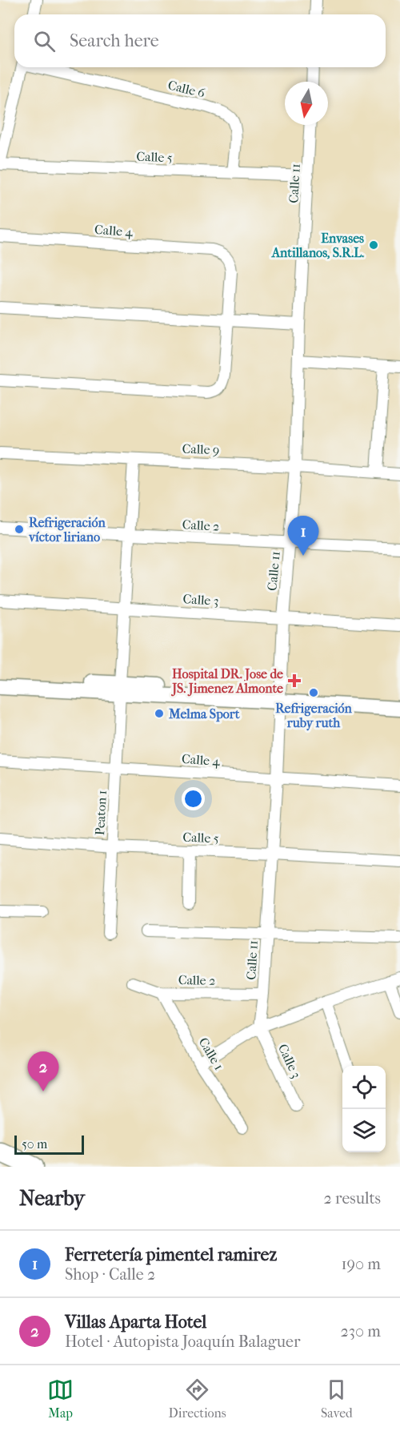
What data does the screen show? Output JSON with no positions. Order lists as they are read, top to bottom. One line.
{"streets":{"street":["Calle 6","Calle 5","Calle 11","Calle 4","Calle 9","Calle 2","Calle 3","Peaton 1","Calle 1"]},"crossings":[["Calle 6","Calle 5"],["Calle 5","Calle 11"],["Calle 5","Peaton 1"],["Calle 11","Calle 4"],["Calle 11","Calle 9"],["Calle 11","Calle 2"],["Calle 11","Calle 3"],["Calle 4","Peaton 1"],["Calle 9","Peaton 1"],["Calle 2","Peaton 1"],["Calle 2","Calle 1"],["Calle 3","Peaton 1"]],"places":{"other":["Envases Antillanos, S.R.L.","Refrigeración víctor liriano","Refrigeración ruby ruth","Melma Sport"],"health":["Hospital DR. Jose de JS. Jimenez Almonte"]},"scale_bar":"50 m","north":"bottom","page":{"search":"Search here","pins":["1","2"],"scale":"50 m","heading":["Nearby","2 results"],"list":[{"mark":"1","name":"Ferretería pimentel ramirez","note":"Shop · Calle 2","value":"190 m"},{"mark":"2","name":"Villas Aparta Hotel","note":"Hotel · Autopista Joaquín Balaguer","value":"230 m"}],"nav":["Map","Directions","Saved"]}}
